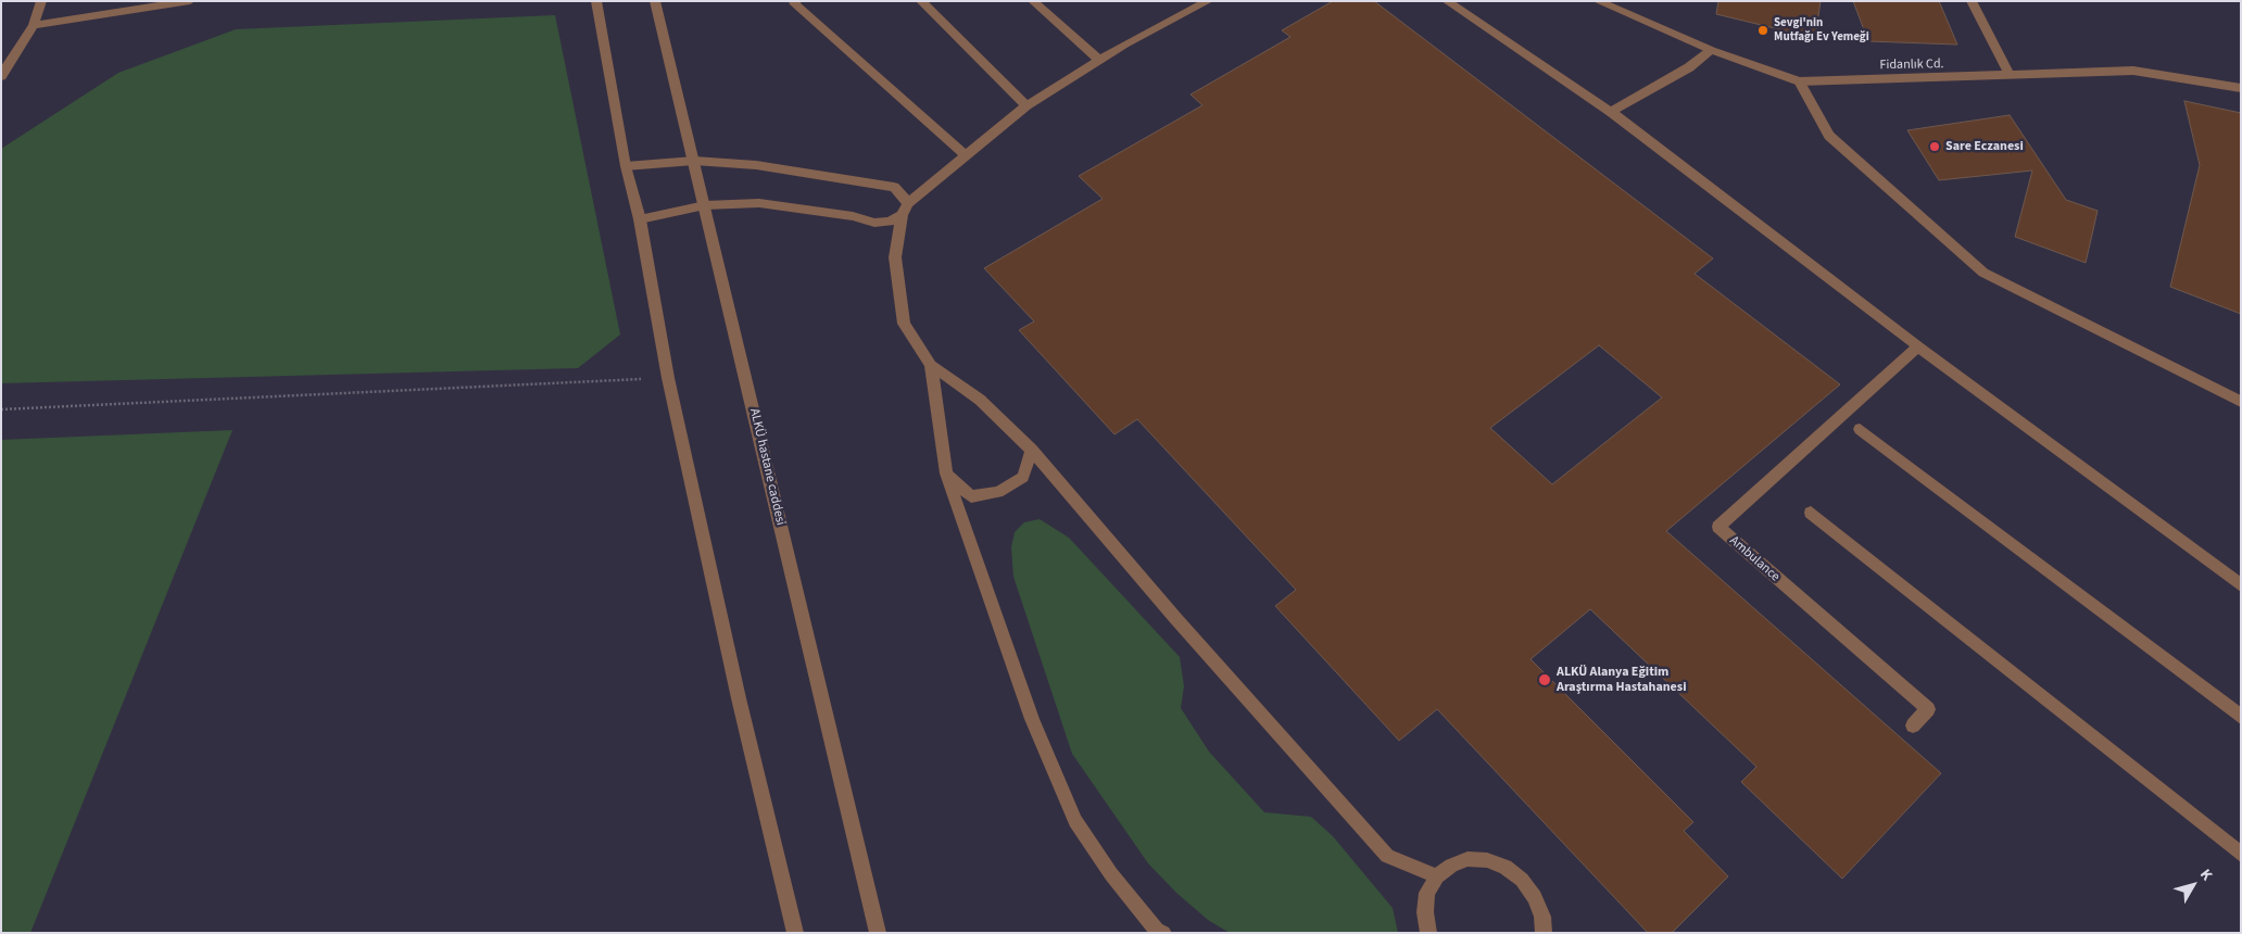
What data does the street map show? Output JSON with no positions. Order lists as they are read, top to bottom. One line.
{"streets":{"street":["Fidanlık Cd.","ALKÜ hastane caddesi","Ambulance"]},"places":["Sevgi'nin Mutfağı Ev Yemeği","Sare Eczanesi","ALKÜ Alanya Eğitim Araştırma Hastahanesi"],"north":"top right"}
